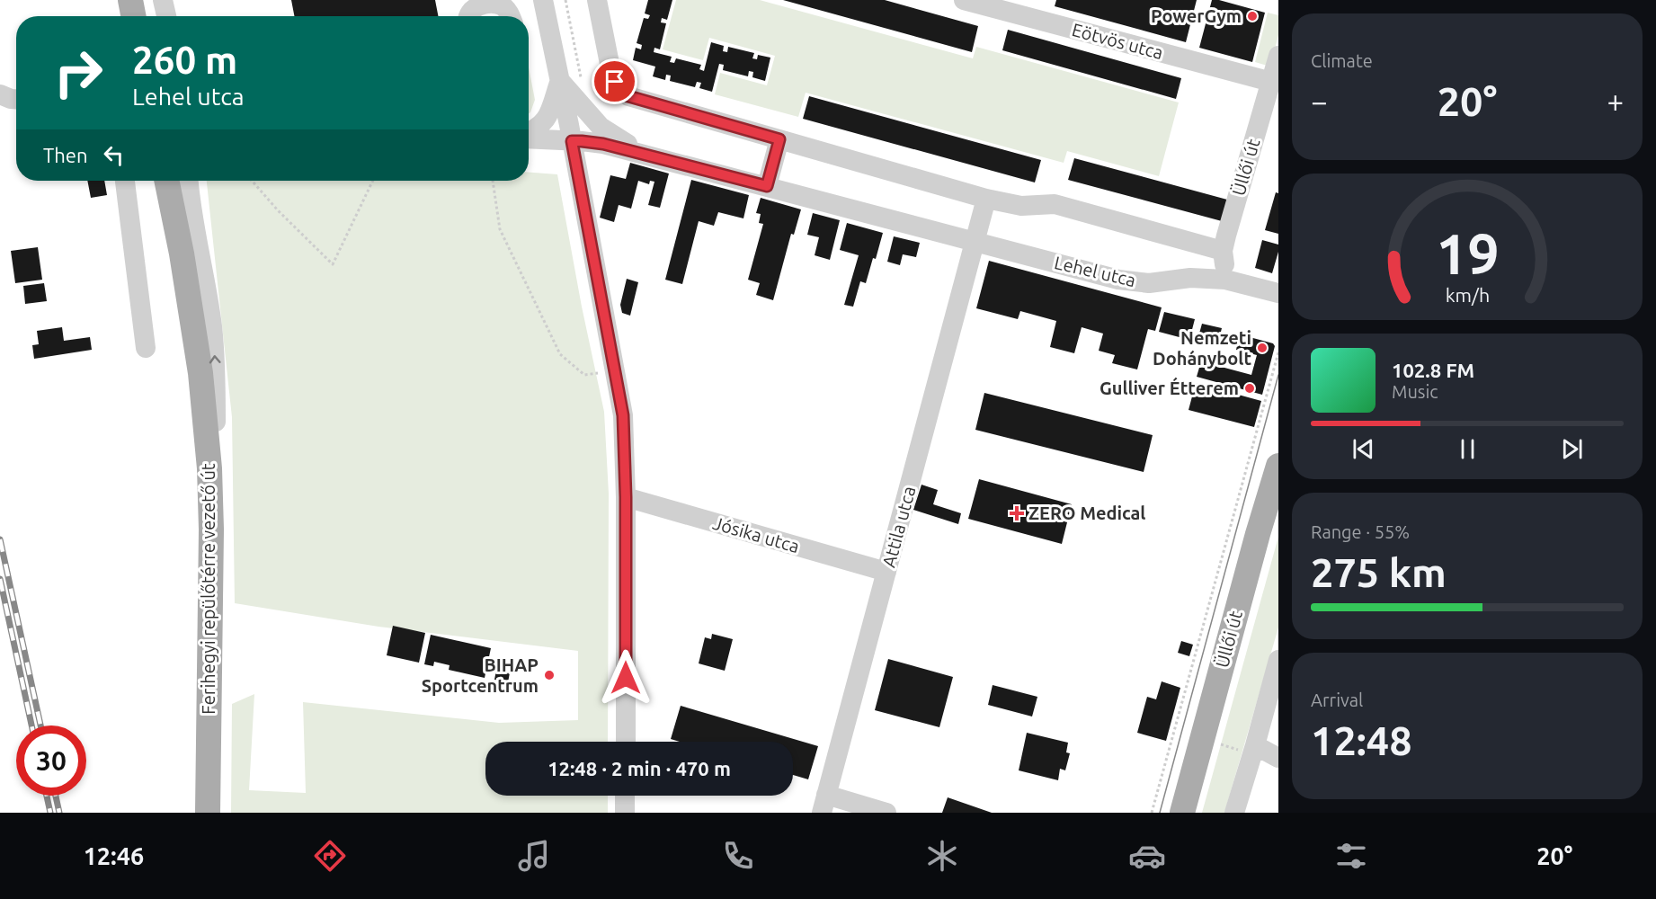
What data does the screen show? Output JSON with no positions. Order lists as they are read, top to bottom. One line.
{"streets":{"main road":["Üllői út","Ferihegyi repülőtérre vezető út"],"street":["Eötvös utca","Lehel utca","Attila utca","Jósika utca"]},"crossings":[["Eötvös utca","Üllői út"],["Üllői út","Lehel utca"],["Lehel utca","Attila utca"],["Attila utca","Jósika utca"]],"places":{"other":["PowerGym","Nemzeti Dohánybolt","Gulliver Étterem","BIHAP Sportcentrum"],"health":["ZERO Medical"]},"page":{"tile":["Climate",["Range · 55%","275 km"],["Arrival","12:48"]],"turn":["260 m","Lehel utca"],"heat":["−","20°","+"],"then":"Then","song":["102.8 FM","Music"],"limit":"30","trip":"12:48 · 2 min · 470 m","tabs":["12:46","20°"],"gauge":["19","km/h"]}}
